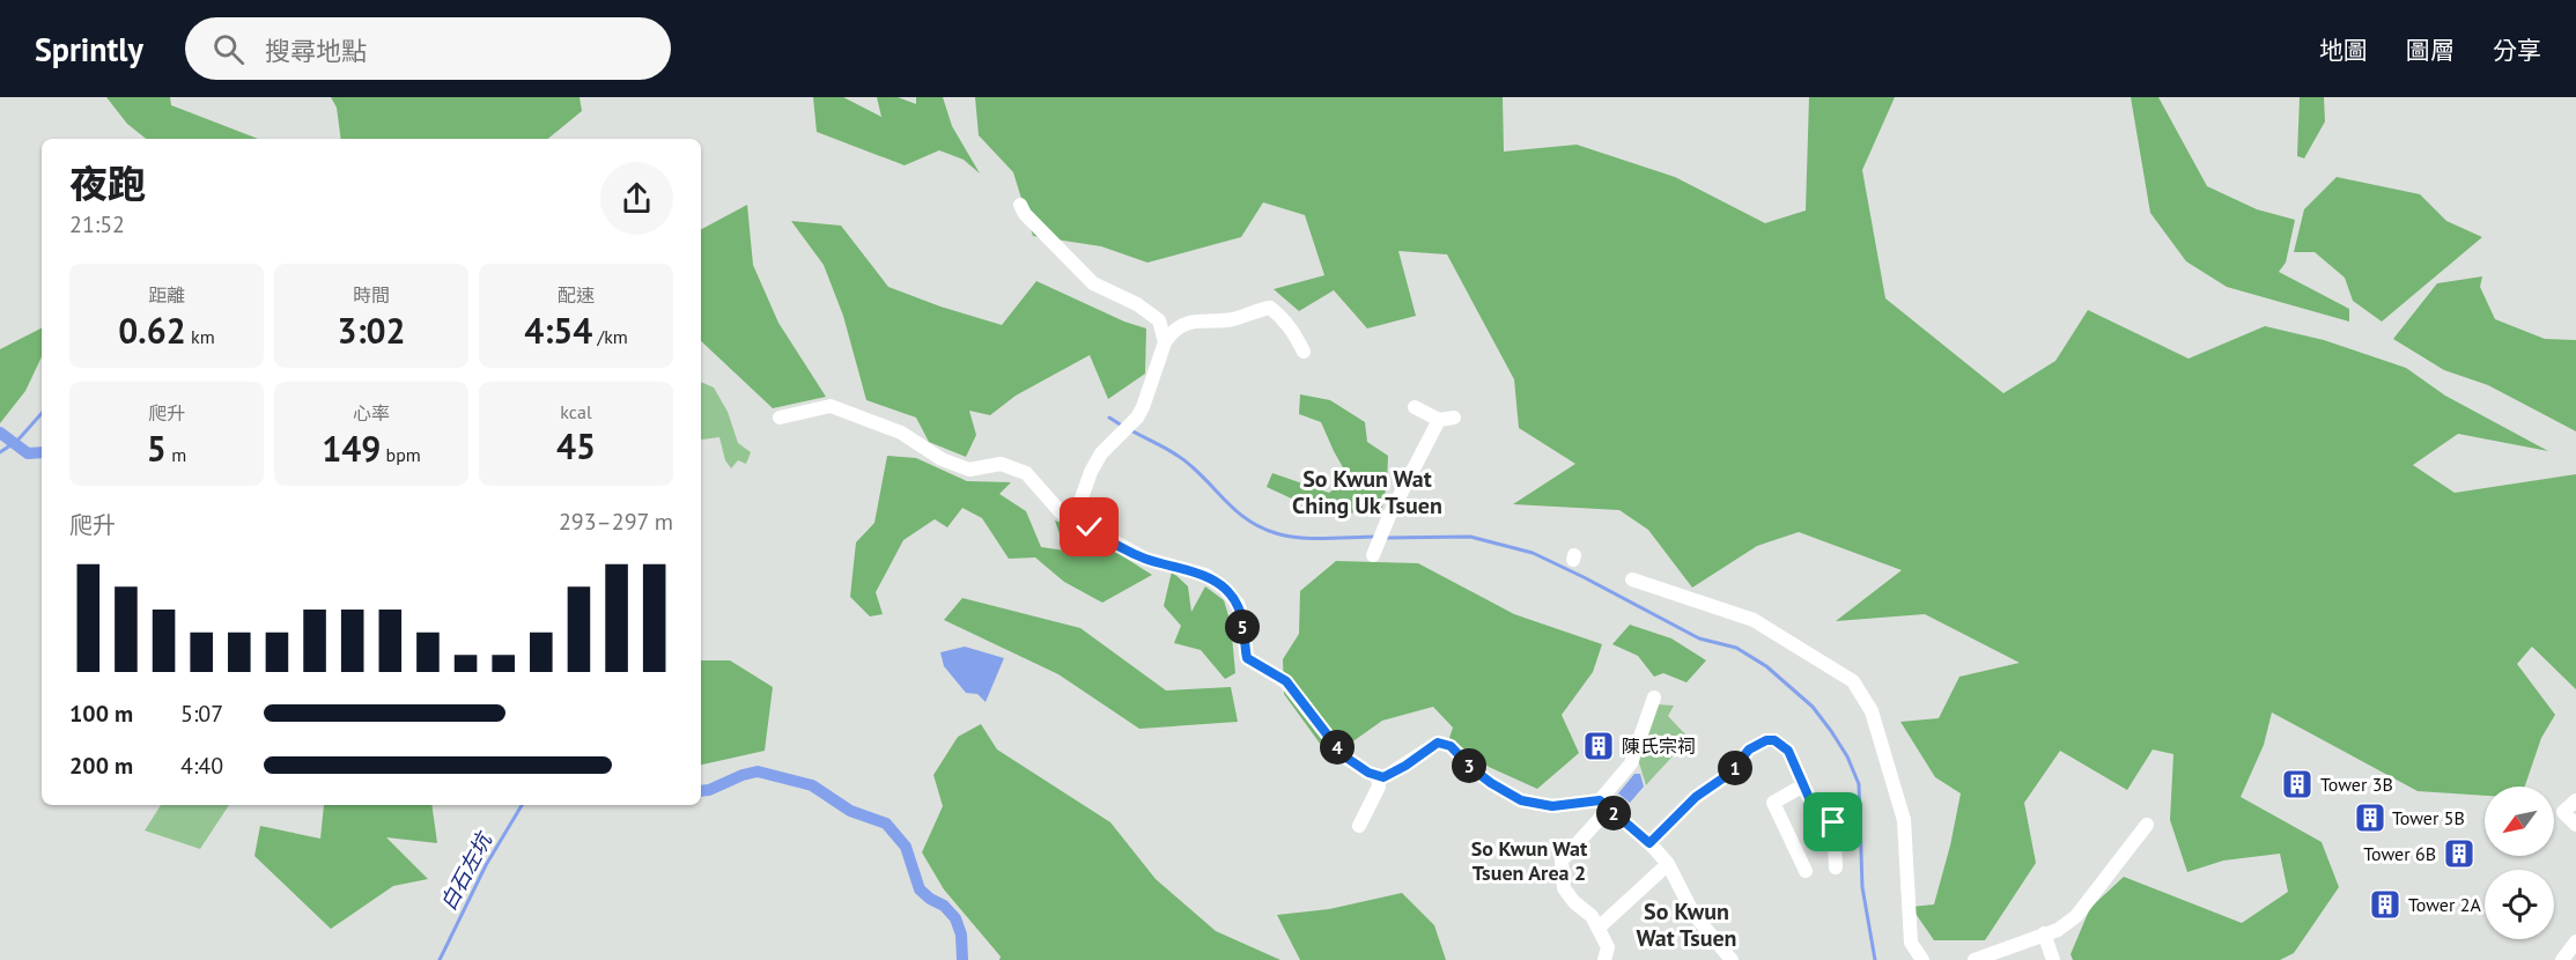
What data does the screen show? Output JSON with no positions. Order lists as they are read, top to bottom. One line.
{"districts":["So Kwun Wat Ching Uk Tsuen","So Kwun Wat Tsuen Area 2","So Kwun Wat Tsuen"],"water":["白石左坑"],"places":{"building":["陳氏宗祠","Tower 3B","Tower 5B","Tower 6B","Tower 2A"]},"north":"bottom left","page":{"header":"Sprintly","search":"搜尋地點","nav":["地圖","圖層","分享"],"heading":["夜跑","21:52"],"stats":[["距離","0.62 km"],["時間","3:02"],["配速","4:54 /km"],["爬升","5 m"],["心率","149 bpm"],["kcal","45"]],"chart":["爬升","293–297 m"],"pins":["5","4","3","1","2"],"list":[{"name":"100 m","note":"5:07"},{"name":"200 m","note":"4:40"}]}}
